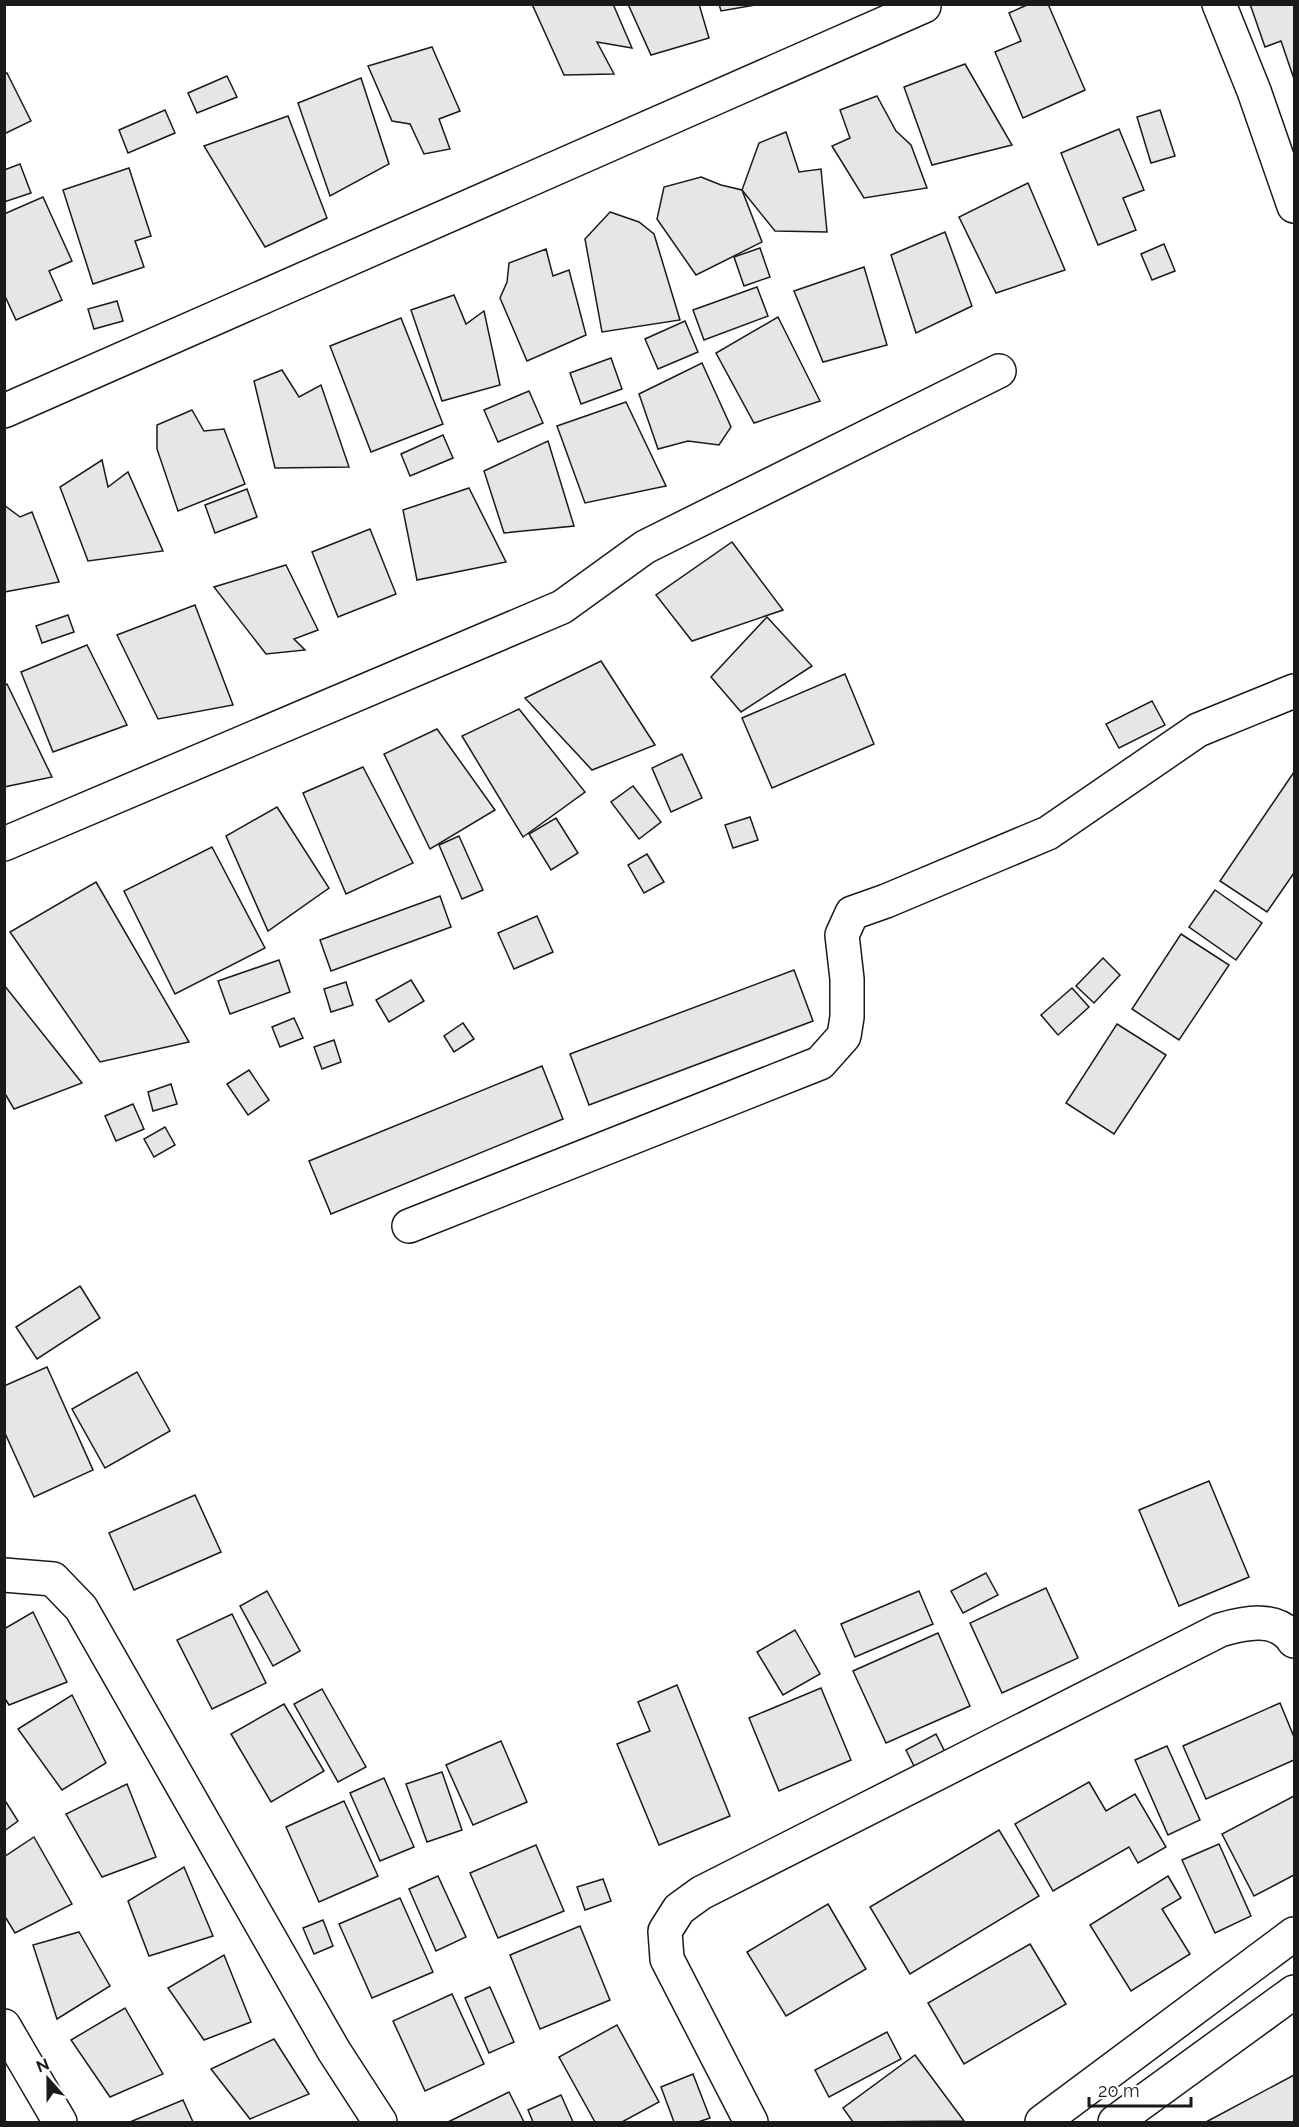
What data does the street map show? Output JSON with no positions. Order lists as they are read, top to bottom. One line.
{"scale_bar":"20 m","north":"top"}
